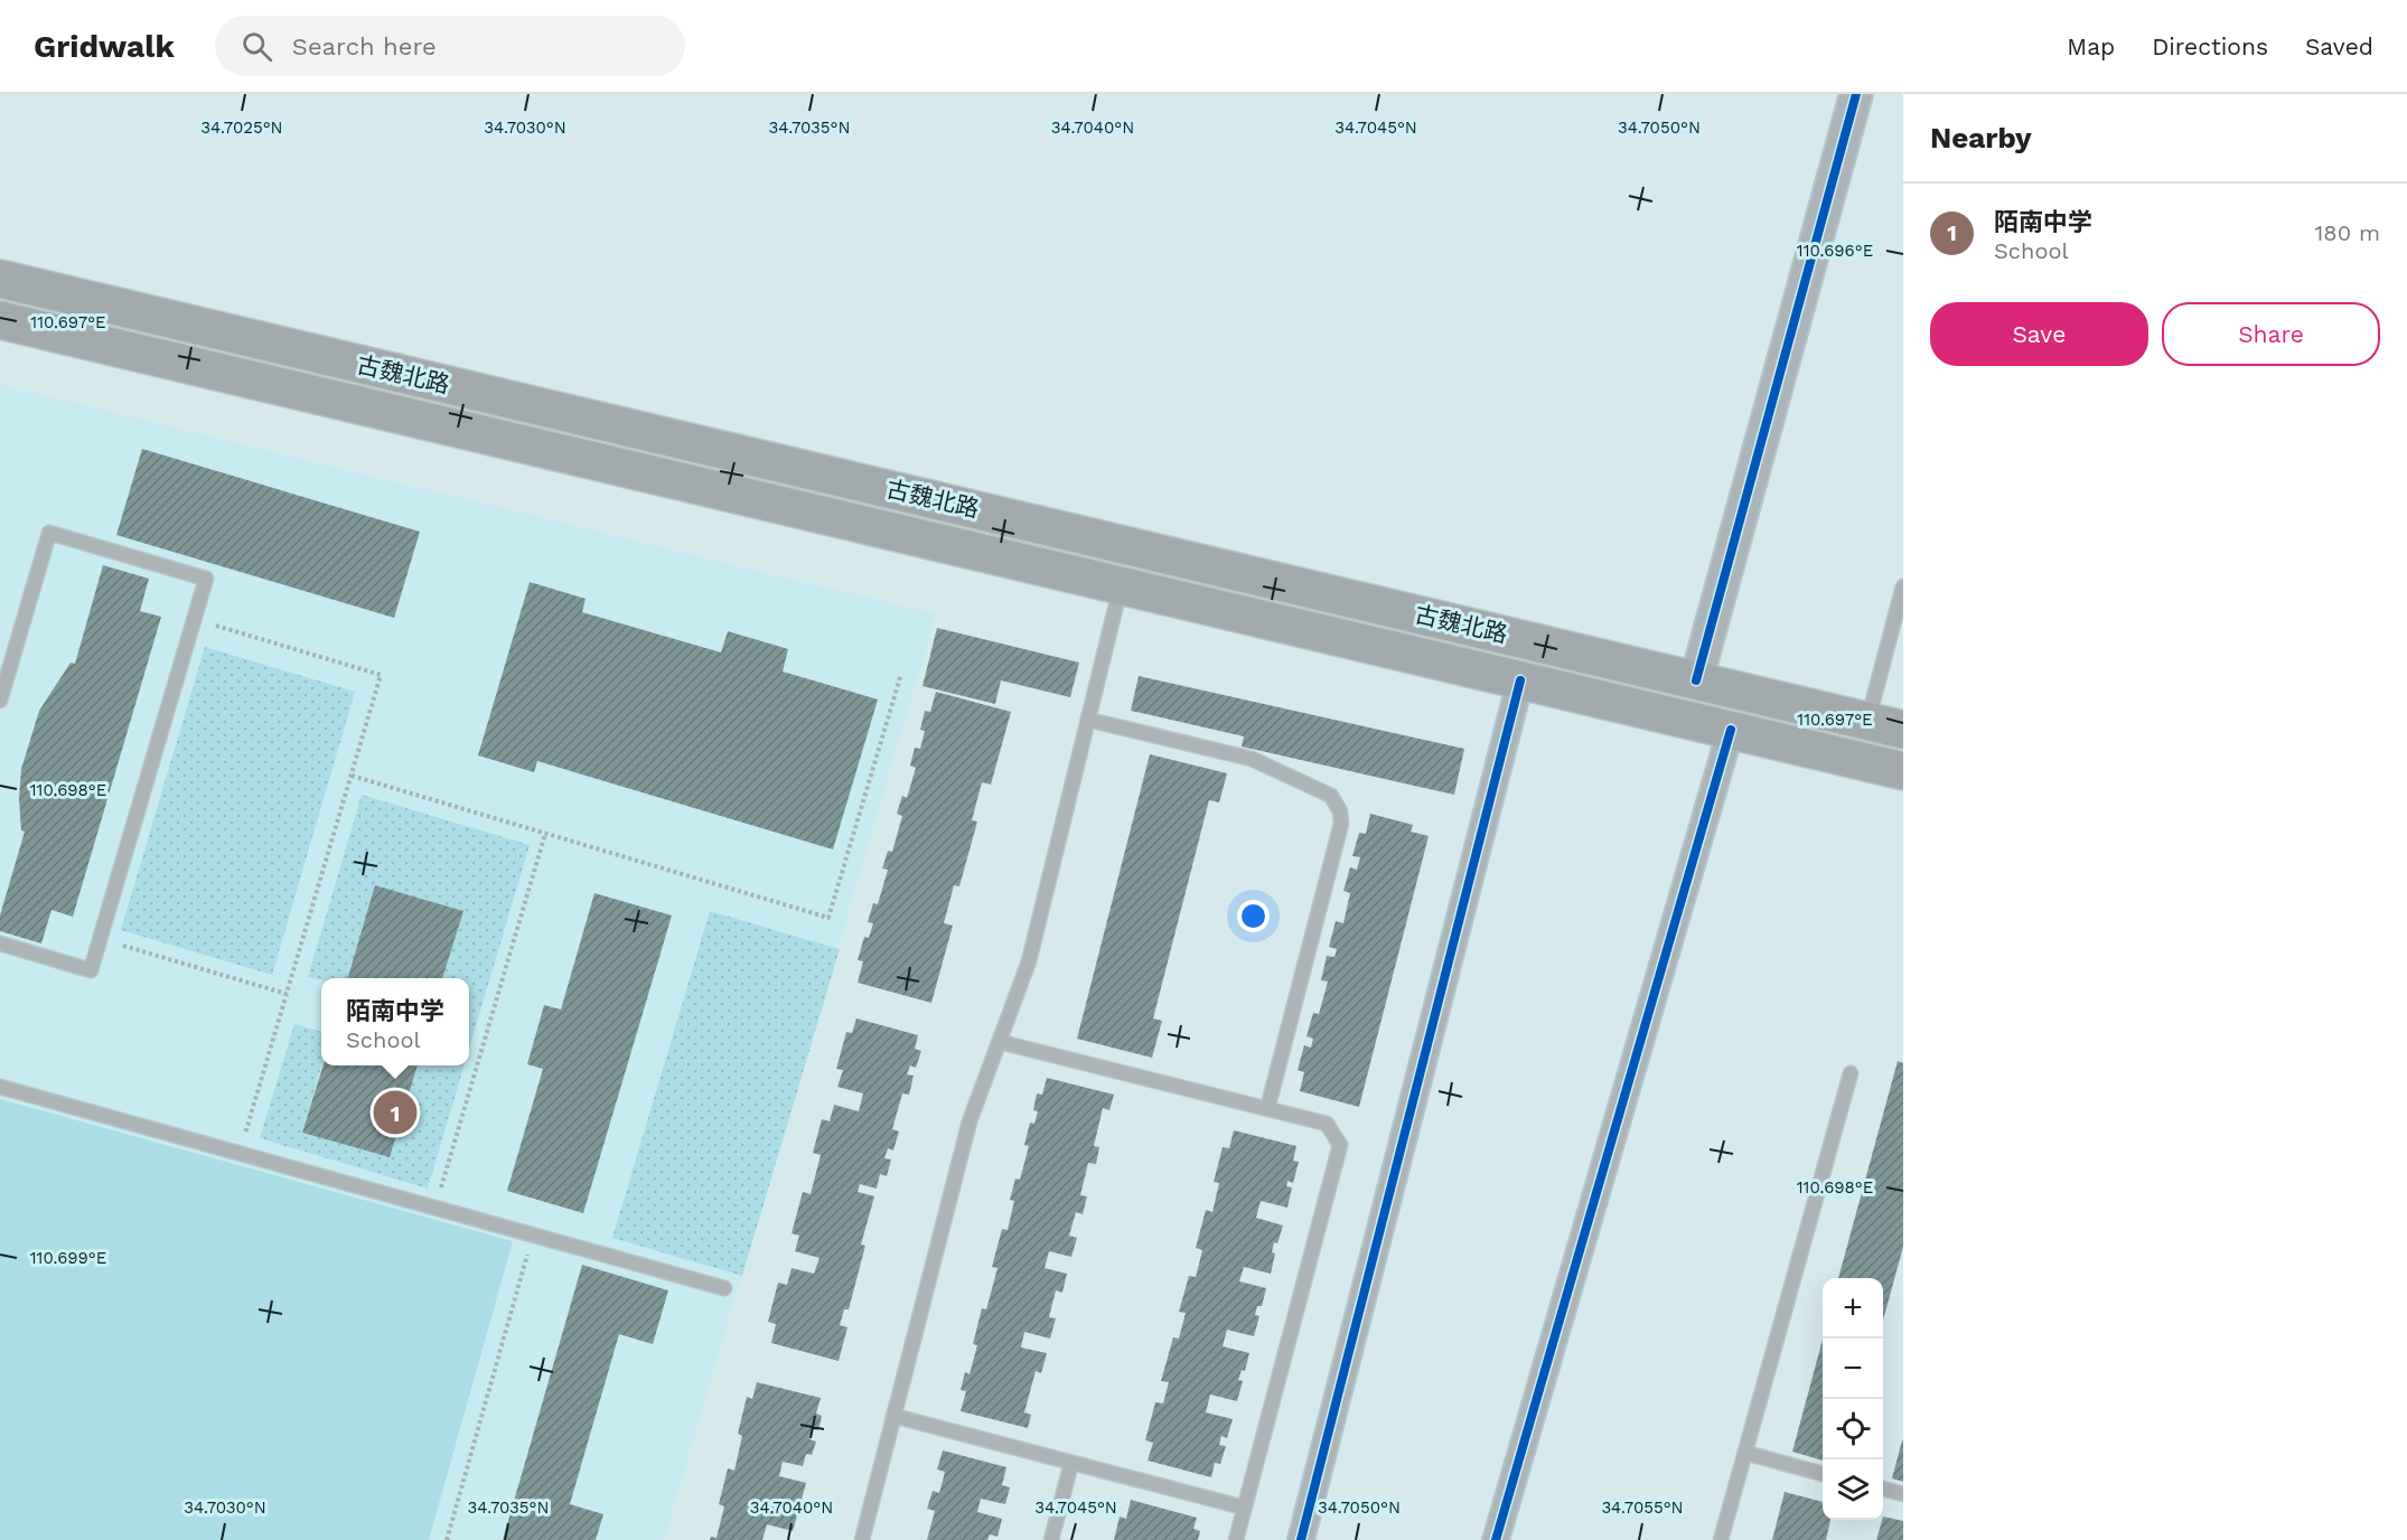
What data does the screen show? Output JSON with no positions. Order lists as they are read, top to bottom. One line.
{"streets":{"main road":["古魏北路"]},"page":{"header":"Gridwalk","search":"Search here","nav":["Map","Directions","Saved"],"heading":"Nearby","list":[{"mark":"1","name":"陌南中学","note":"School","value":"180 m"}],"buttons":["Save","Share"],"popup":["陌南中学","School"],"pins":"1","map_buttons":["+","−"]},"coordinates":["34.7025°N","34.7030°N","34.7035°N","34.7040°N","34.7045°N","34.7050°N","110.696°E","110.697°E","110.698°E","110.699°E","34.7055°N"]}
